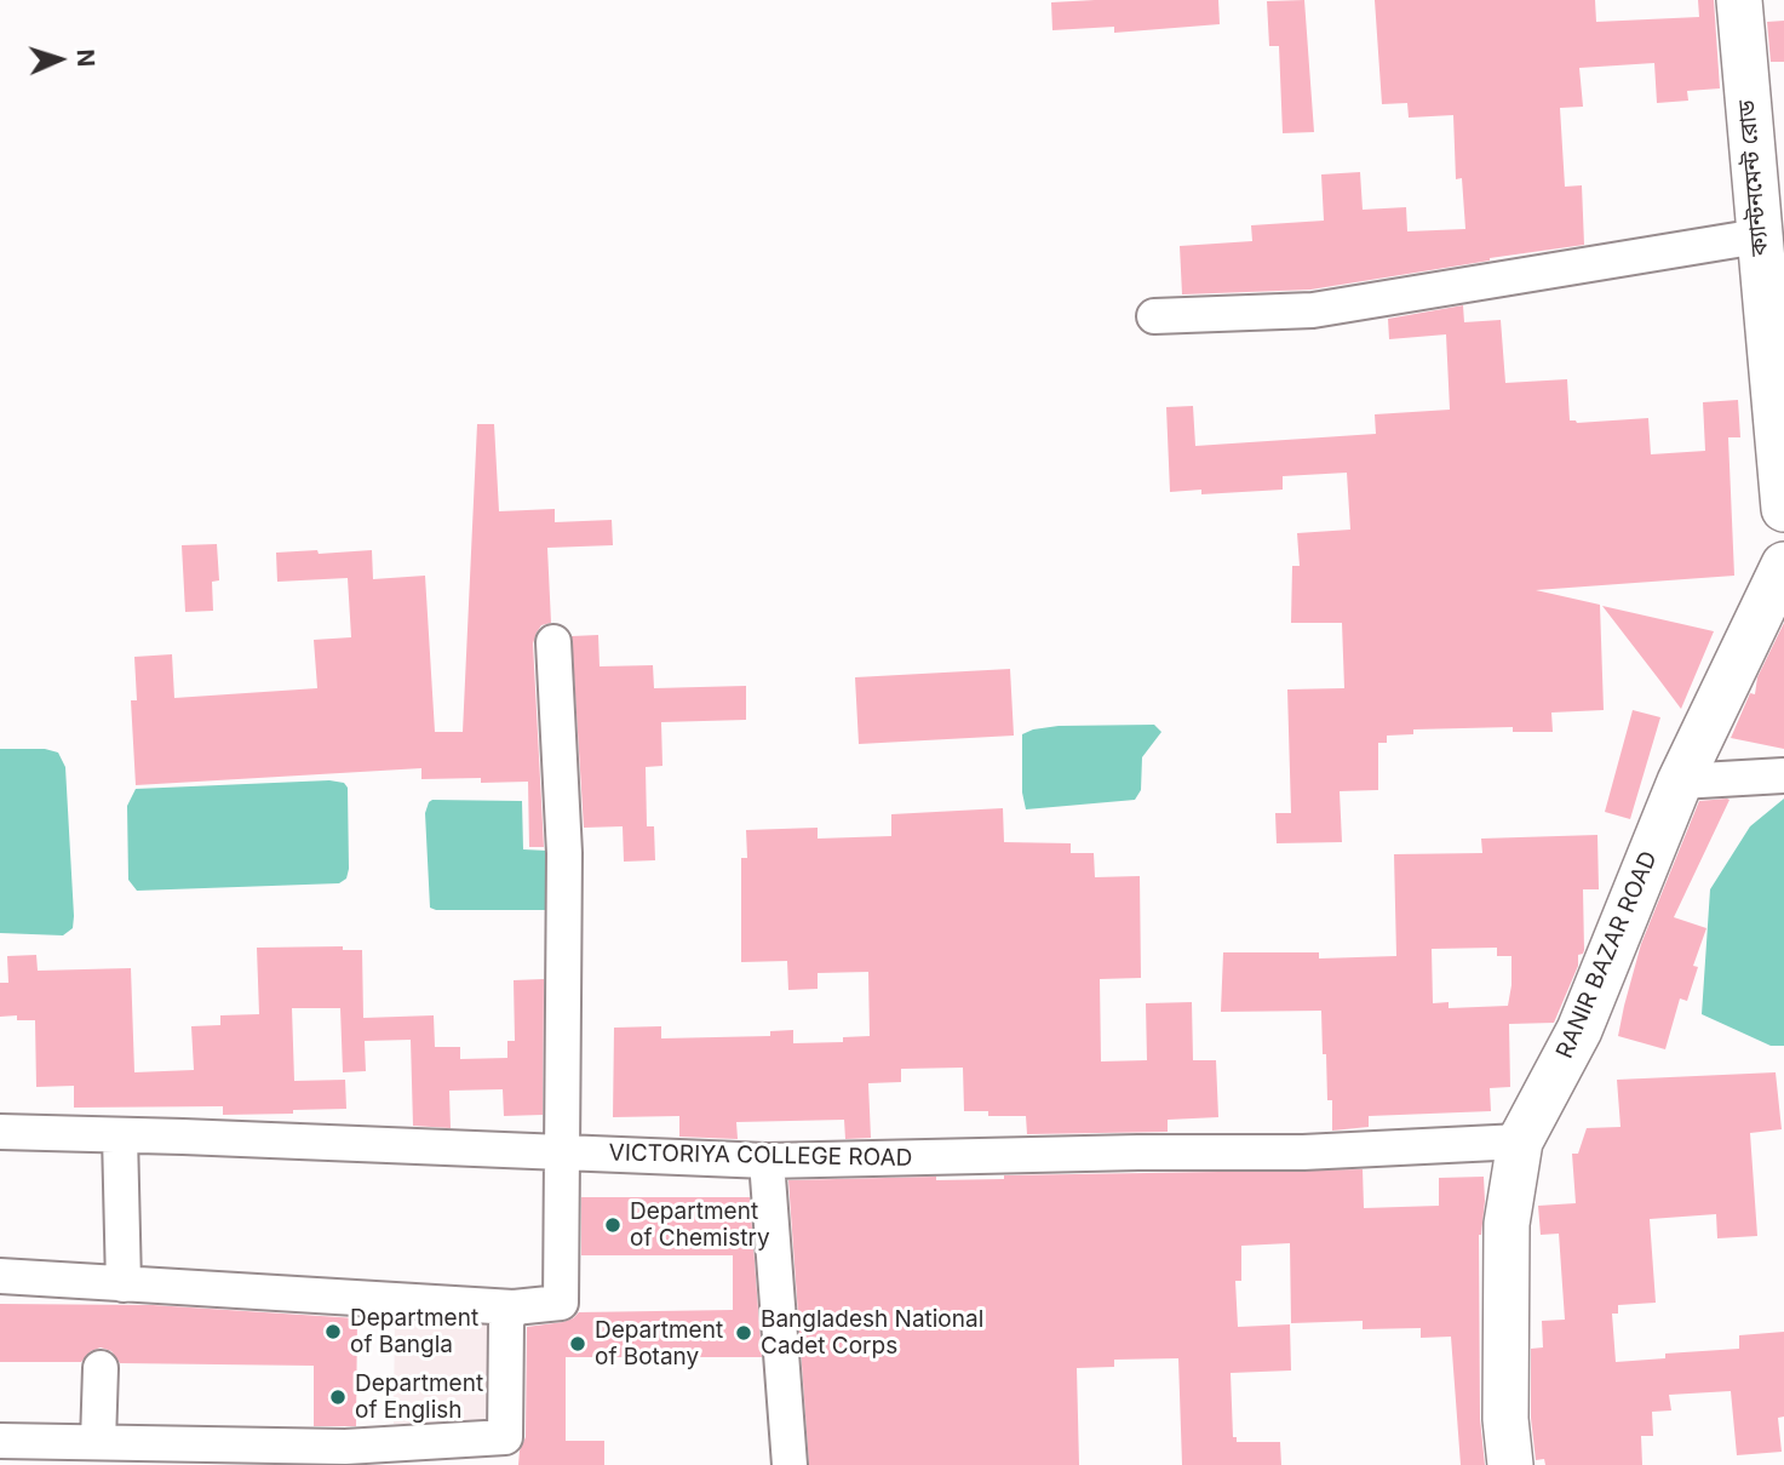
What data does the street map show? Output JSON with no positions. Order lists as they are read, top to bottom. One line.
{"streets":{"main road":["ক্যান্টনমেন্ট রোড","RANIR BAZAR ROAD"],"street":["VICTORIYA COLLEGE ROAD"]},"crossings":[["RANIR BAZAR ROAD","VICTORIYA COLLEGE ROAD"]],"places":["Department of Chemistry","Department of Bangla","Bangladesh National Cadet Corps","Department of Botany","Department of English"],"north":"right"}
